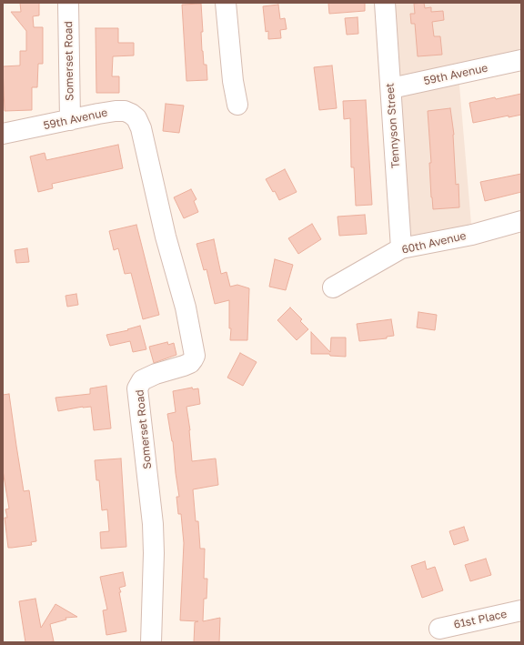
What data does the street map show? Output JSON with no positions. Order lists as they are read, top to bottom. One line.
{"streets":{"street":["Somerset Road","59th Avenue","Tennyson Street","60th Avenue","61st Place"]},"crossings":[["Somerset Road","59th Avenue"],["59th Avenue","Tennyson Street"],["Tennyson Street","60th Avenue"]]}
